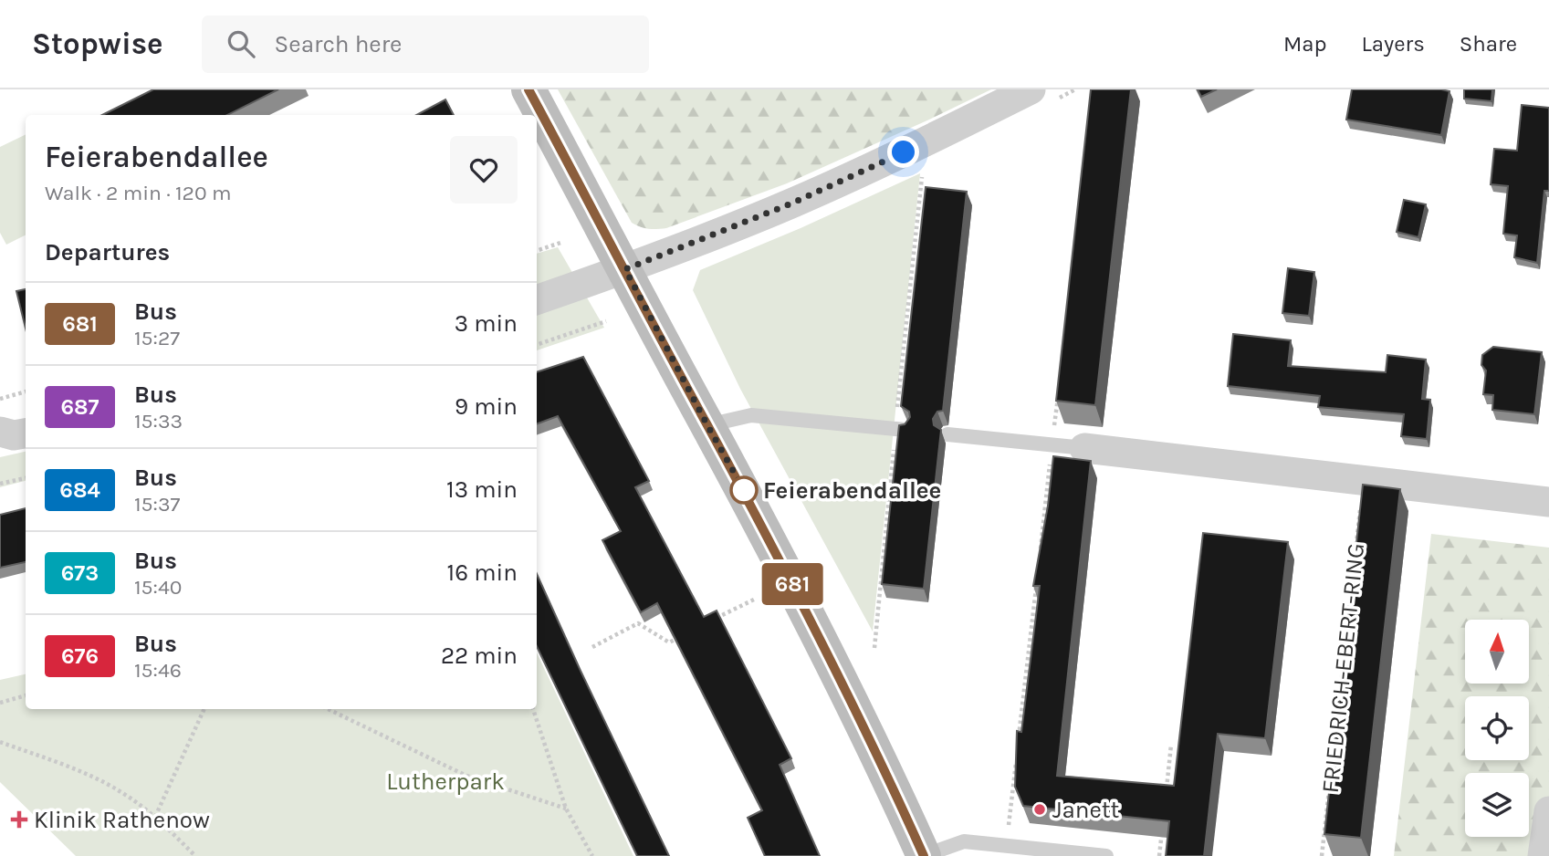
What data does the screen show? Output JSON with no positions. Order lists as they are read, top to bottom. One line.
{"streets":{"path":["FRIEDRICH-EBERT-RING"]},"parks":["Lutherpark"],"places":{"other":["Feierabendallee","Janett"],"health":["Klinik Rathenow"]},"lines":["bus line 681"],"north":"top","page":{"header":"Stopwise","search":"Search here","nav":["Map","Layers","Share"],"on_map":"681","heading":[["Feierabendallee","Walk · 2 min · 120 m"],"Departures"],"list":[{"mark":"681","name":"Bus","note":"15:27","value":"3 min"},{"mark":"687","name":"Bus","note":"15:33","value":"9 min"},{"mark":"684","name":"Bus","note":"15:37","value":"13 min"},{"mark":"673","name":"Bus","note":"15:40","value":"16 min"},{"mark":"676","name":"Bus","note":"15:46","value":"22 min"}]}}
